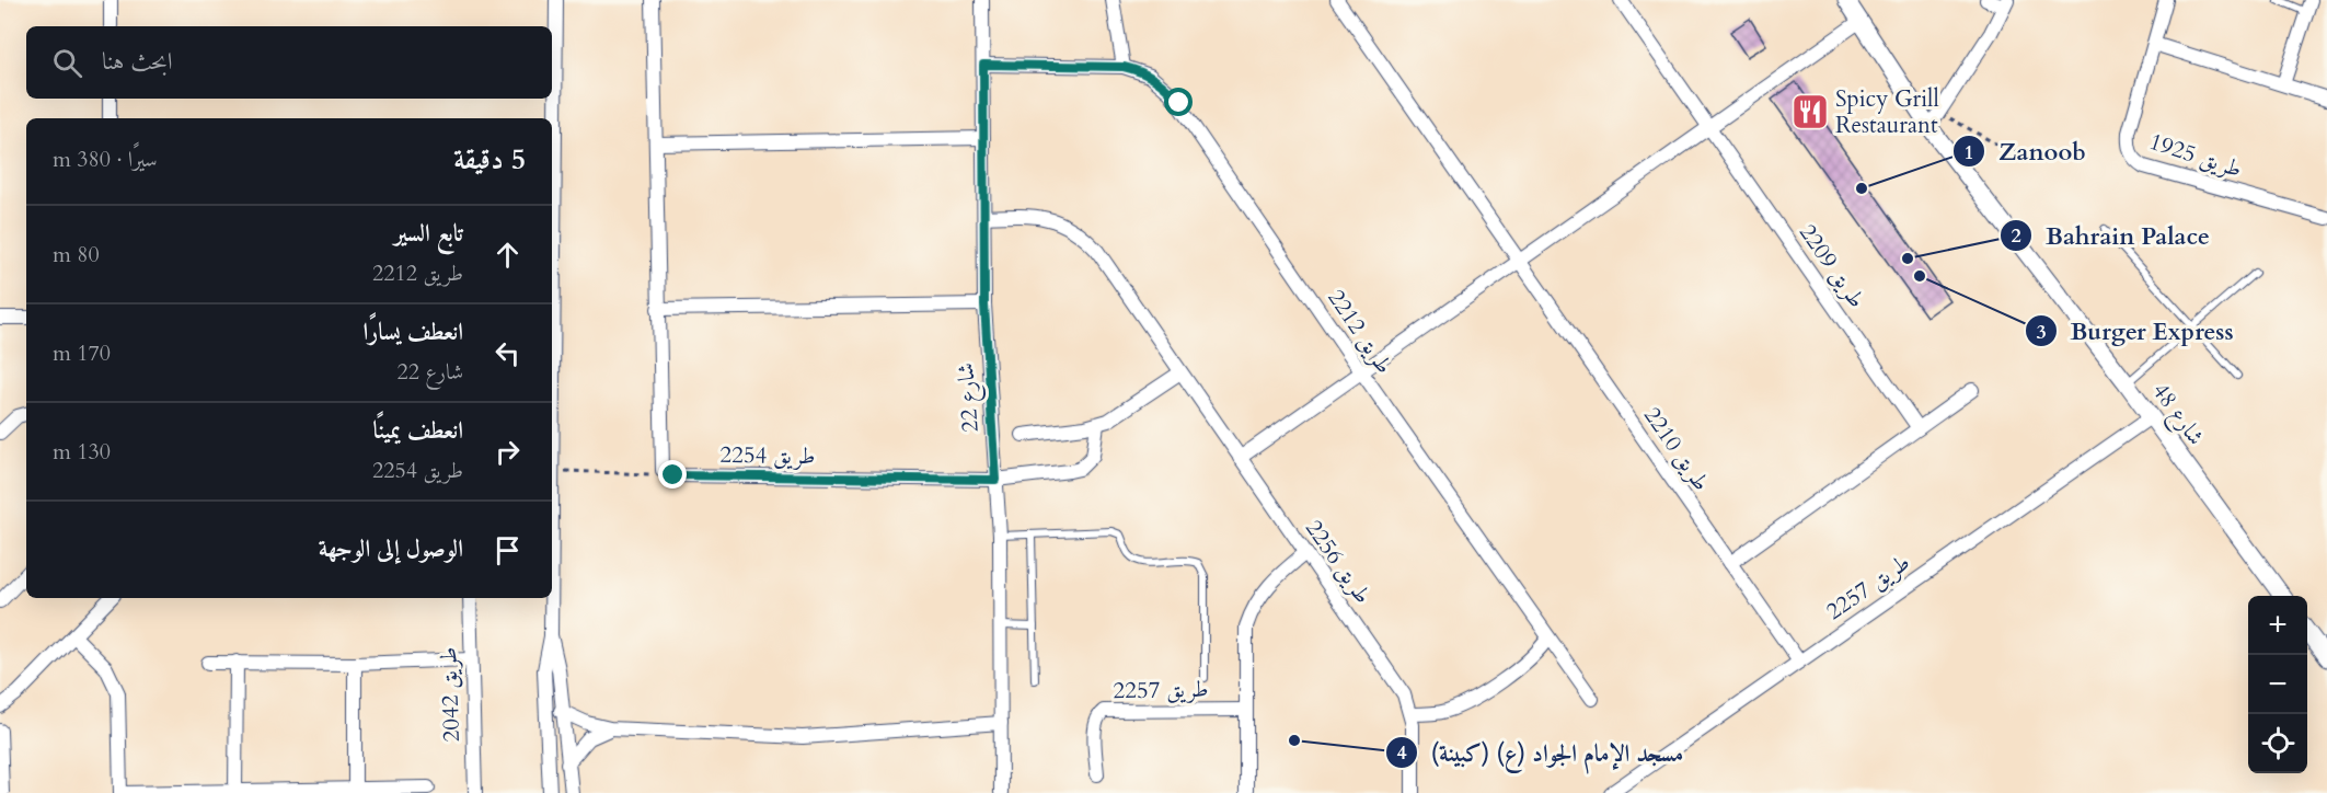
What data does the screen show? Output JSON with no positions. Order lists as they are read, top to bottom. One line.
{"streets":{"street":["طريق 1925","طريق 2209","طريق 2212","شارع 22","شارع 48","طريق 2210","طريق 2254","طريق 2256","طريق 2257","طريق 2042"]},"crossings":[["طريق 2212","شارع 22"],["شارع 22","طريق 2254"],["شارع 22","طريق 2256"],["شارع 48","طريق 2257"],["طريق 2210","طريق 2257"]],"places":{"restaurant":["Spicy Grill Restaurant"],"other":["Zanoob","Bahrain Palace","Burger Express","مسجد الإمام الجواد (ع) (كبينة)"]},"page":{"search":"ابحث هنا","heading":["5 دقيقة","سيرًا · 380 m"],"list":[["تابع السير","طريق 2212","80 m"],["انعطف يسارًا","شارع 22","170 m"],["انعطف يمينًا","طريق 2254","130 m"],"الوصول إلى الوجهة"],"map_buttons":["+","−"]}}
